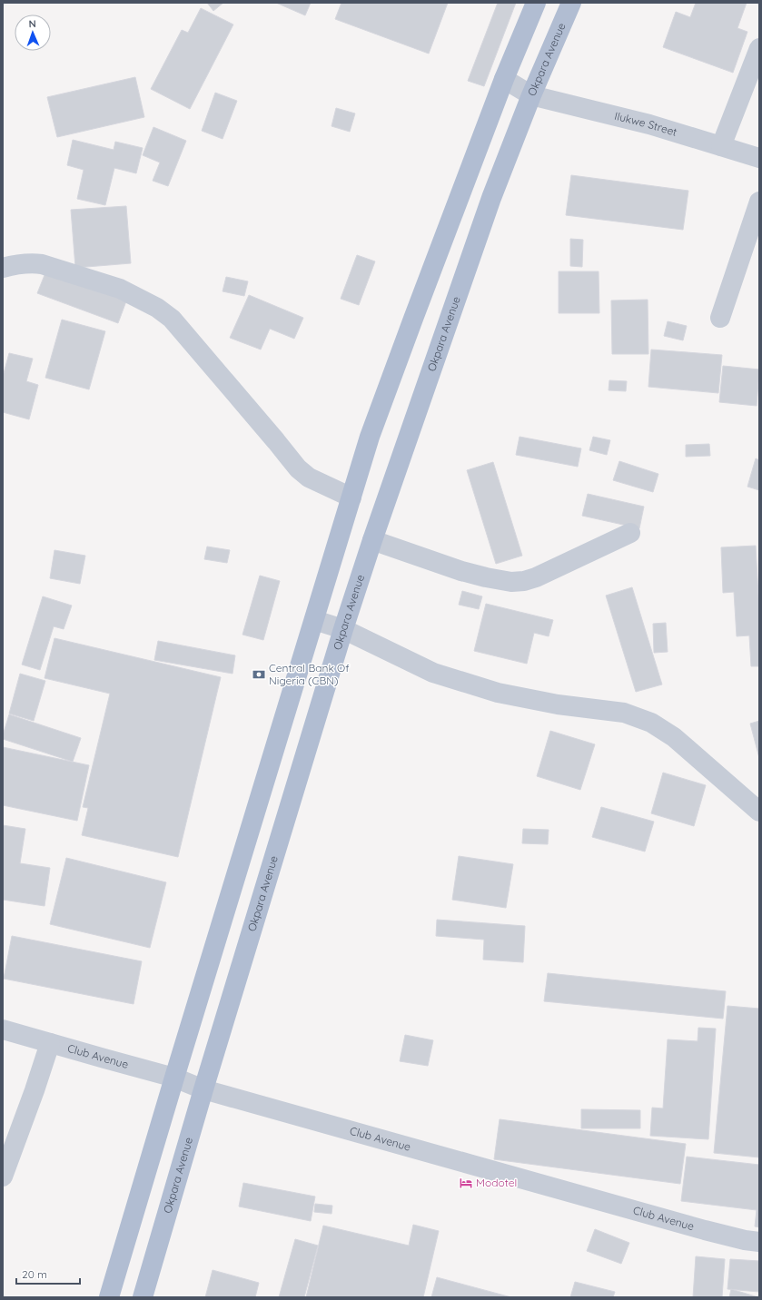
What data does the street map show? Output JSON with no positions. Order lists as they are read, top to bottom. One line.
{"streets":{"main road":["Okpara Avenue"],"street":["Ilukwe Street","Club Avenue"]},"crossings":[["Okpara Avenue","Ilukwe Street"],["Okpara Avenue","Club Avenue"]],"places":{"bank":["Central Bank Of Nigeria (CBN)"],"hotel":["Modotel"]},"scale_bar":"20 m","north":"top"}
